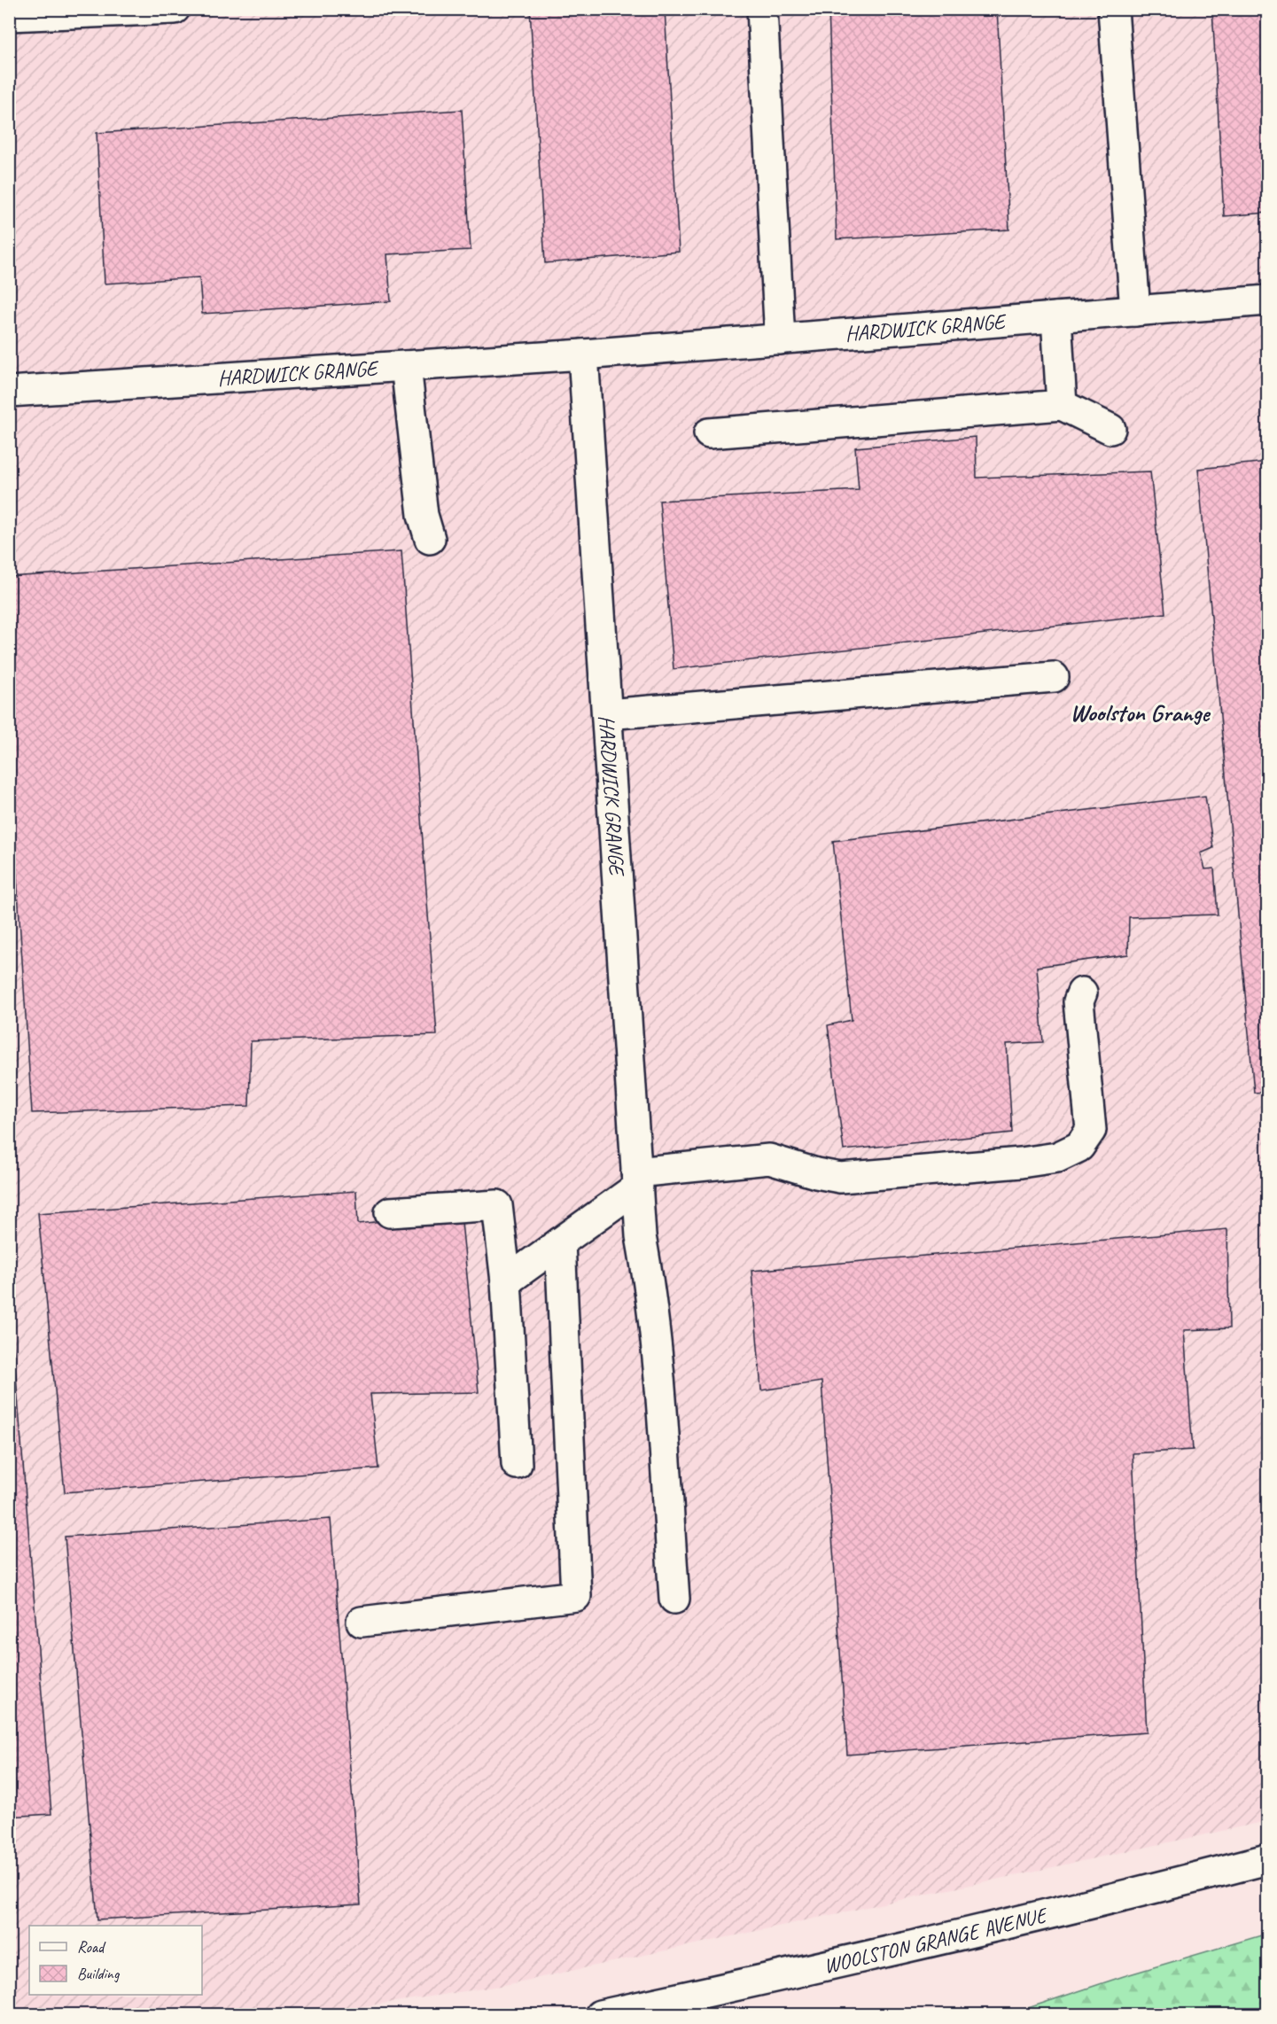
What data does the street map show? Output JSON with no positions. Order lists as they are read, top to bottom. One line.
{"streets":{"street":["HARDWICK GRANGE","WOOLSTON GRANGE AVENUE"]},"districts":["Woolston Grange"],"legend":["Road","Building"]}
